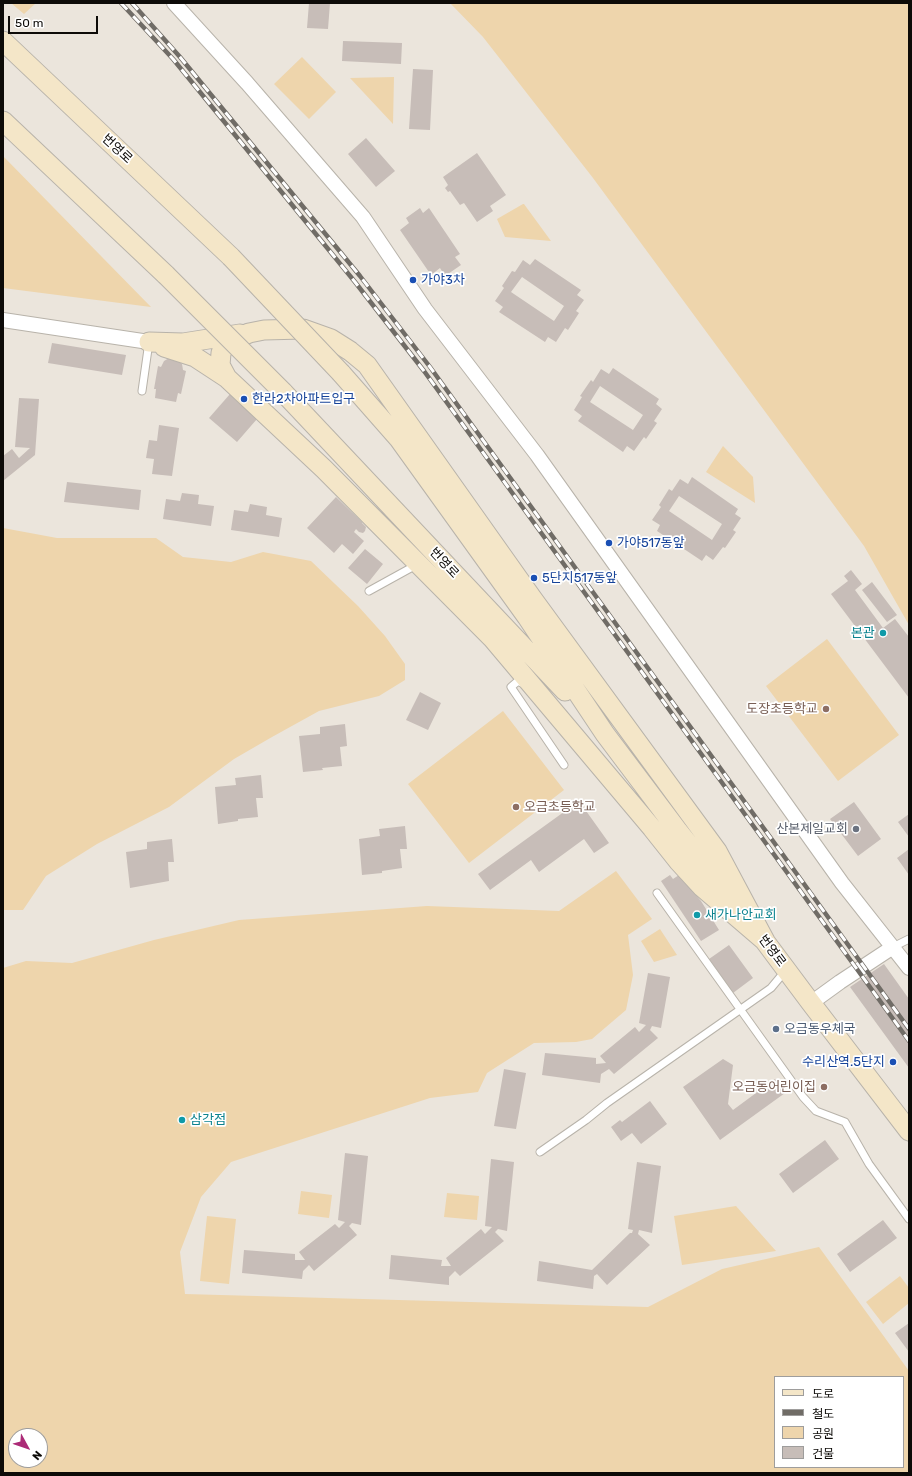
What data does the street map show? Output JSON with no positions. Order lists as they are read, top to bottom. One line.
{"streets":{"street":["번영로"]},"places":["가야3차","한라2차아파트입구","가야517동앞","5단지517동앞","본관","도장초등학교","오금초등학교","산본제일교회","새가나안교회","오금동우체국","수리산역.5단지","오금동어린이집","삼각점"],"legend":["도로","철도","공원","건물"],"scale_bar":"50 m","north":"bottom right"}
